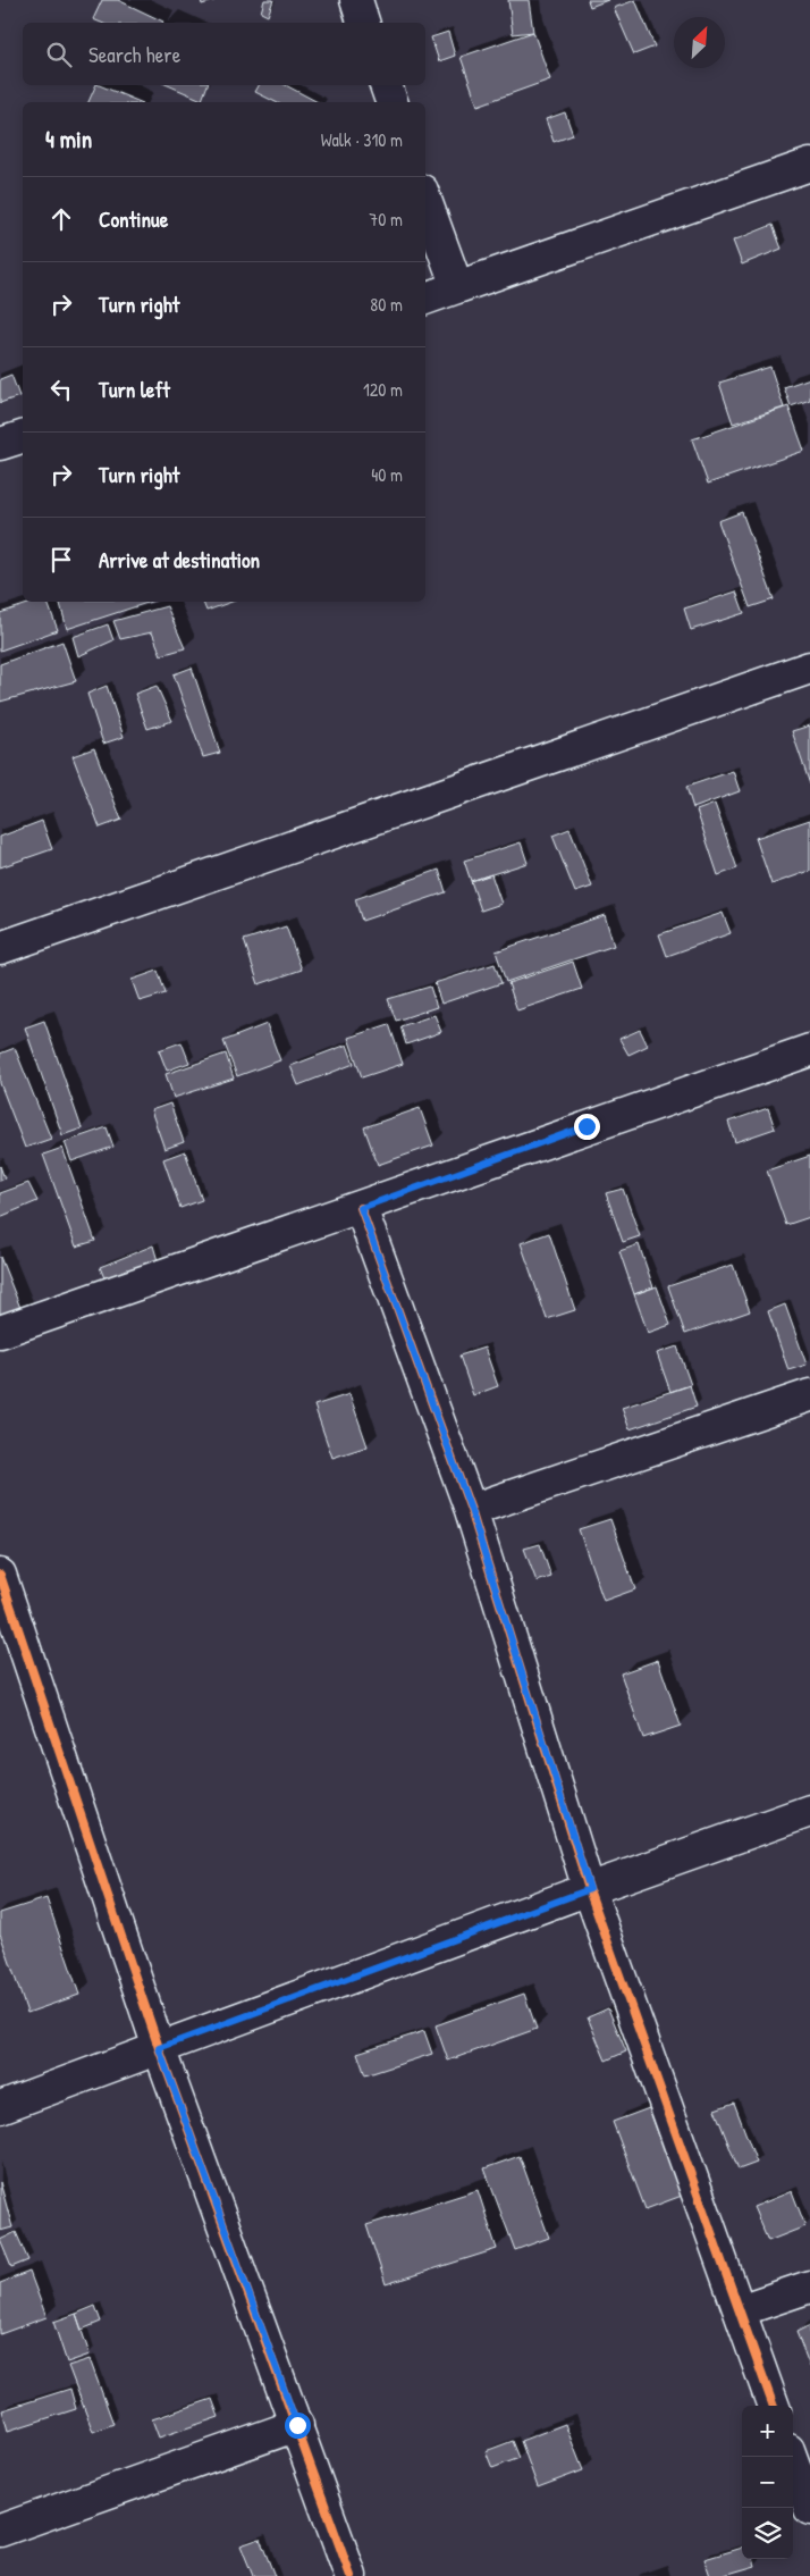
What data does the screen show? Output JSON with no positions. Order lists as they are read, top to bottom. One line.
{"north":"top right","page":{"search":"Search here","heading":["4 min","Walk · 310 m"],"list":[["Continue","70 m"],["Turn right","80 m"],["Turn left","120 m"],["Turn right","40 m"],"Arrive at destination"],"map_buttons":["+","−"]}}
